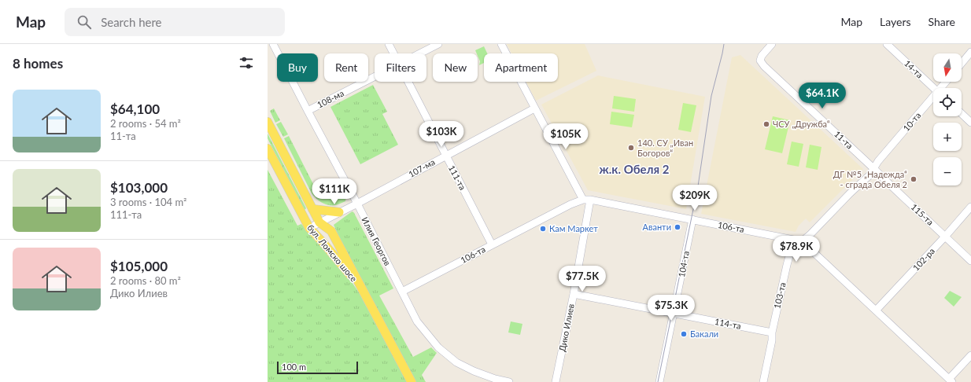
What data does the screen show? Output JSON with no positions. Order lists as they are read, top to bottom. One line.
{"streets":{"main road":["бул. Ломско шосе"],"street":["14-та","108-ма","10-та","11-та","107-ма","111-та","115-та","106-та","Илия Георгов","102-ра","104-та","103-та","114-та","Дико Илиев"]},"crossings":[["108-ма","Илия Георгов"],["10-та","11-та"],["10-та","115-та"],["10-та","103-та"],["11-та","115-та"],["11-та","103-та"],["107-ма","111-та"],["107-ма","Илия Георгов"],["107-ма","бул. Ломско шосе"],["111-та","106-та"],["115-та","102-ра"],["115-та","103-та"],["106-та","Илия Георгов"],["106-та","104-та"],["106-та","103-та"],["106-та","Дико Илиев"],["104-та","114-та"],["103-та","114-та"],["114-та","Дико Илиев"]],"districts":["ж.к. Обеля 2"],"places":["ЧСУ „Дружба“","140. СУ „Иван Богоров“","ДГ №5 „Надежда“ - сграда Обеля 2","Аванти","Кам Маркет","Бакали"],"scale_bar":"100 m","north":"bottom","page":{"header":"Map","search":"Search here","nav":["Map","Layers","Share"],"heading":"8 homes","map_buttons":["+","−"],"chip":["Buy","Rent","Filters","New","Apartment"],"list":[{"name":"$64,100","note":"2 rooms · 54 m² · 11-та"},{"name":"$103,000","note":"3 rooms · 104 m² · 111-та"},{"name":"$105,000","note":"2 rooms · 80 m² · Дико Илиев"}],"price":["$64.1K","$103K","$105K","$111K","$209K","$78.9K","$77.5K","$75.3K"],"scale":"100 m"}}
